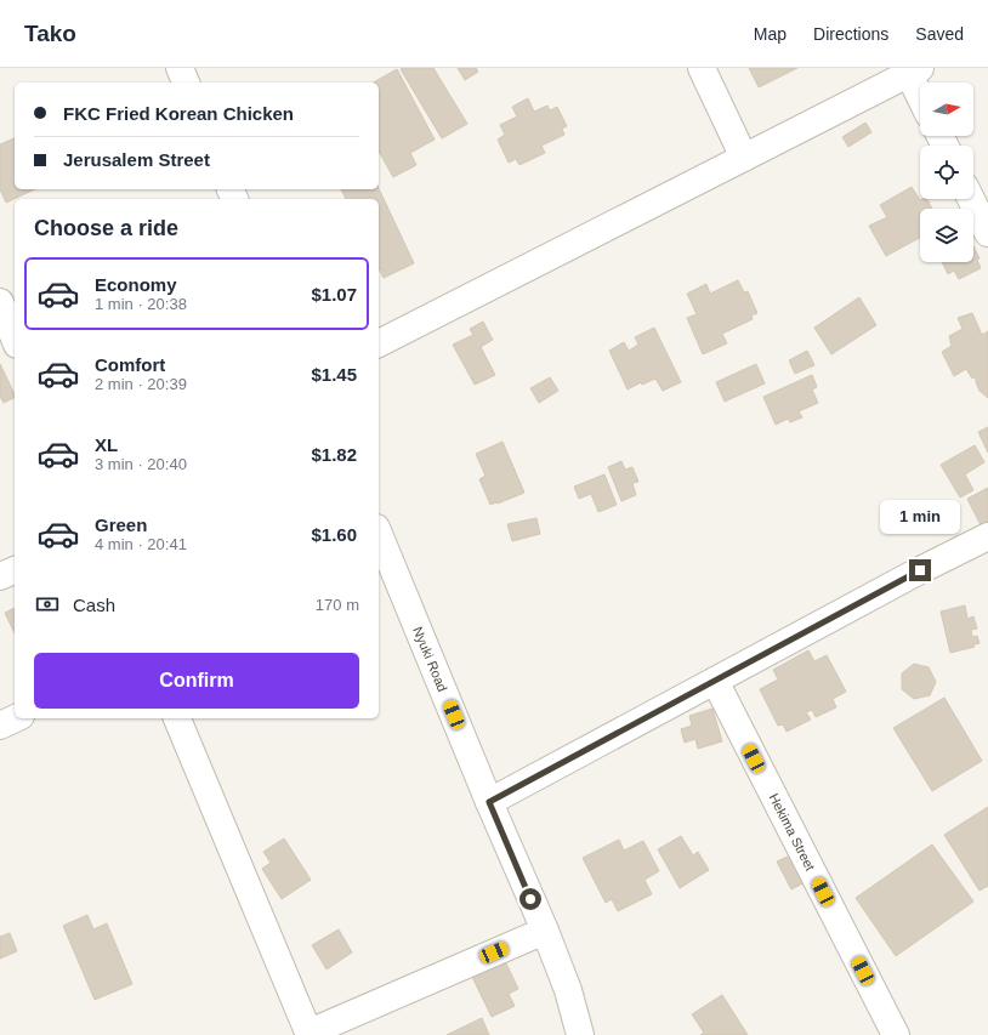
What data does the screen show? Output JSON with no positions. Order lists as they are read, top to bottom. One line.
{"streets":{"street":["Nyuki Road","Hekima Street"]},"north":"right","page":{"header":"Tako","nav":["Map","Directions","Saved"],"banner":["FKC Fried Korean Chicken","Jerusalem Street"],"heading":"Choose a ride","list":[{"name":"Economy","note":"1 min · 20:38","value":"$1.07"},{"name":"Comfort","note":"2 min · 20:39","value":"$1.45"},{"name":"XL","note":"3 min · 20:40","value":"$1.82"},{"name":"Green","note":"4 min · 20:41","value":"$1.60"}],"bubble":"1 min","pay":["Cash","170 m"],"buttons":"Confirm"}}
